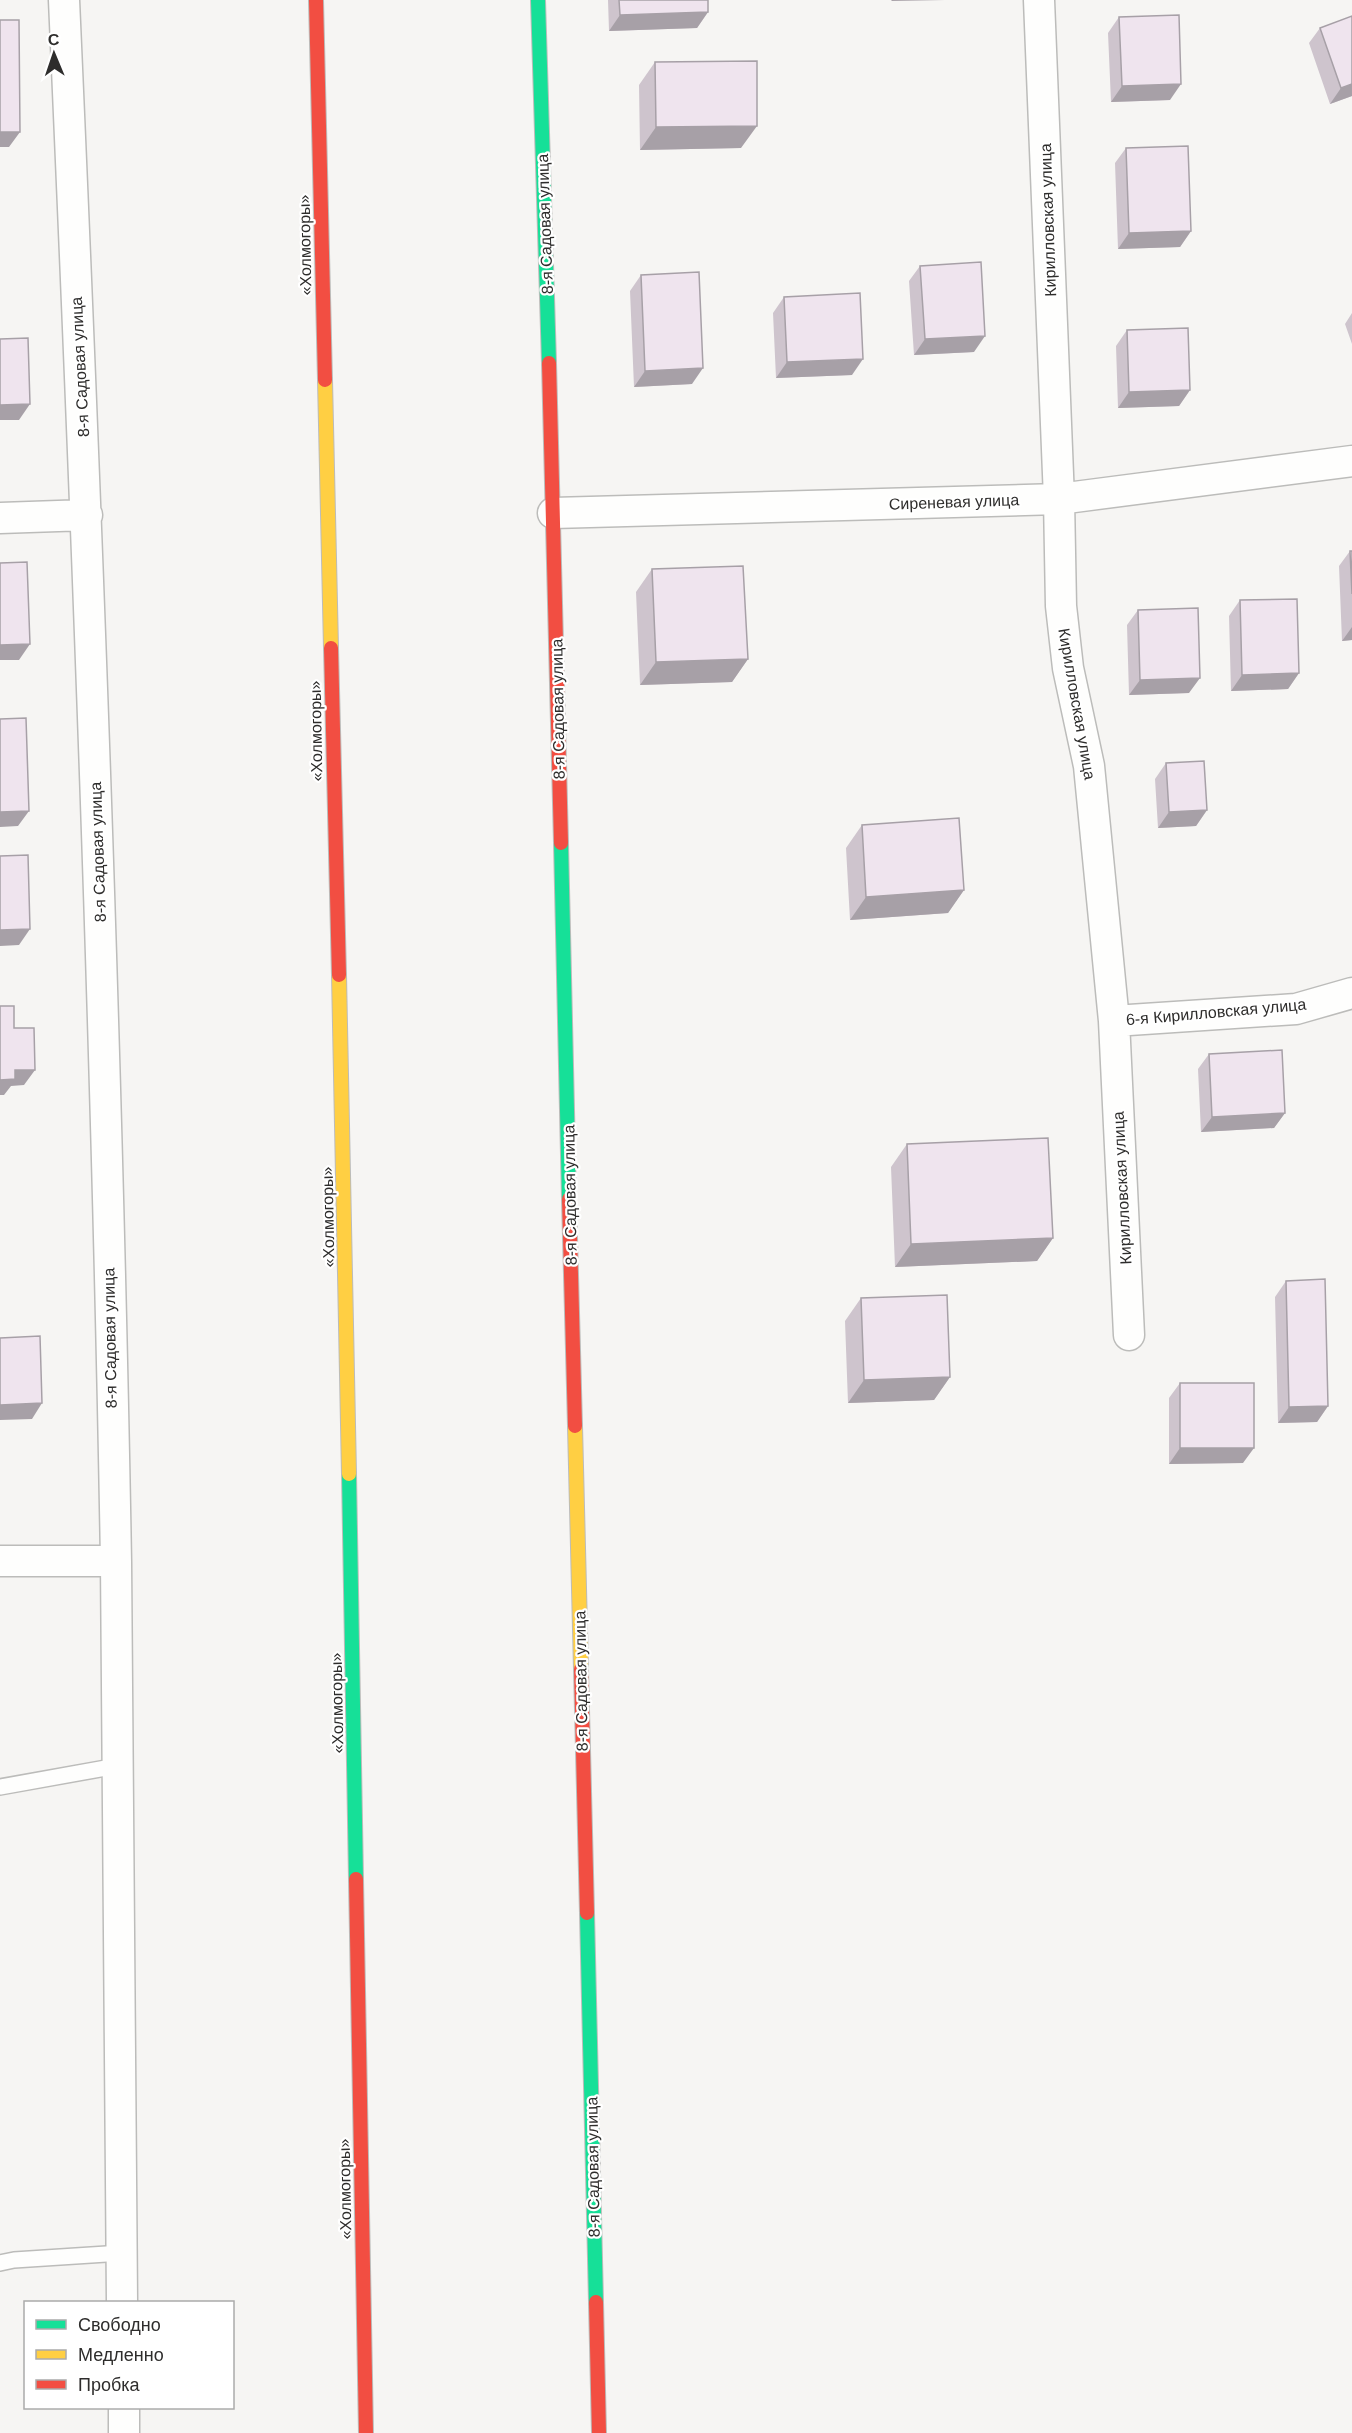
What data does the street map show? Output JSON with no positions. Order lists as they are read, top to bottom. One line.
{"streets":{"main road":["8-я Садовая улица","«Холмогоры»"],"street":["Кирилловская улица","Сиреневая улица","6-я Кирилловская улица"]},"crossings":[["Кирилловская улица","Сиреневая улица"],["Кирилловская улица","6-я Кирилловская улица"],["8-я Садовая улица","Сиреневая улица"]],"legend":["Свободно","Медленно","Пробка"],"north":"top"}
